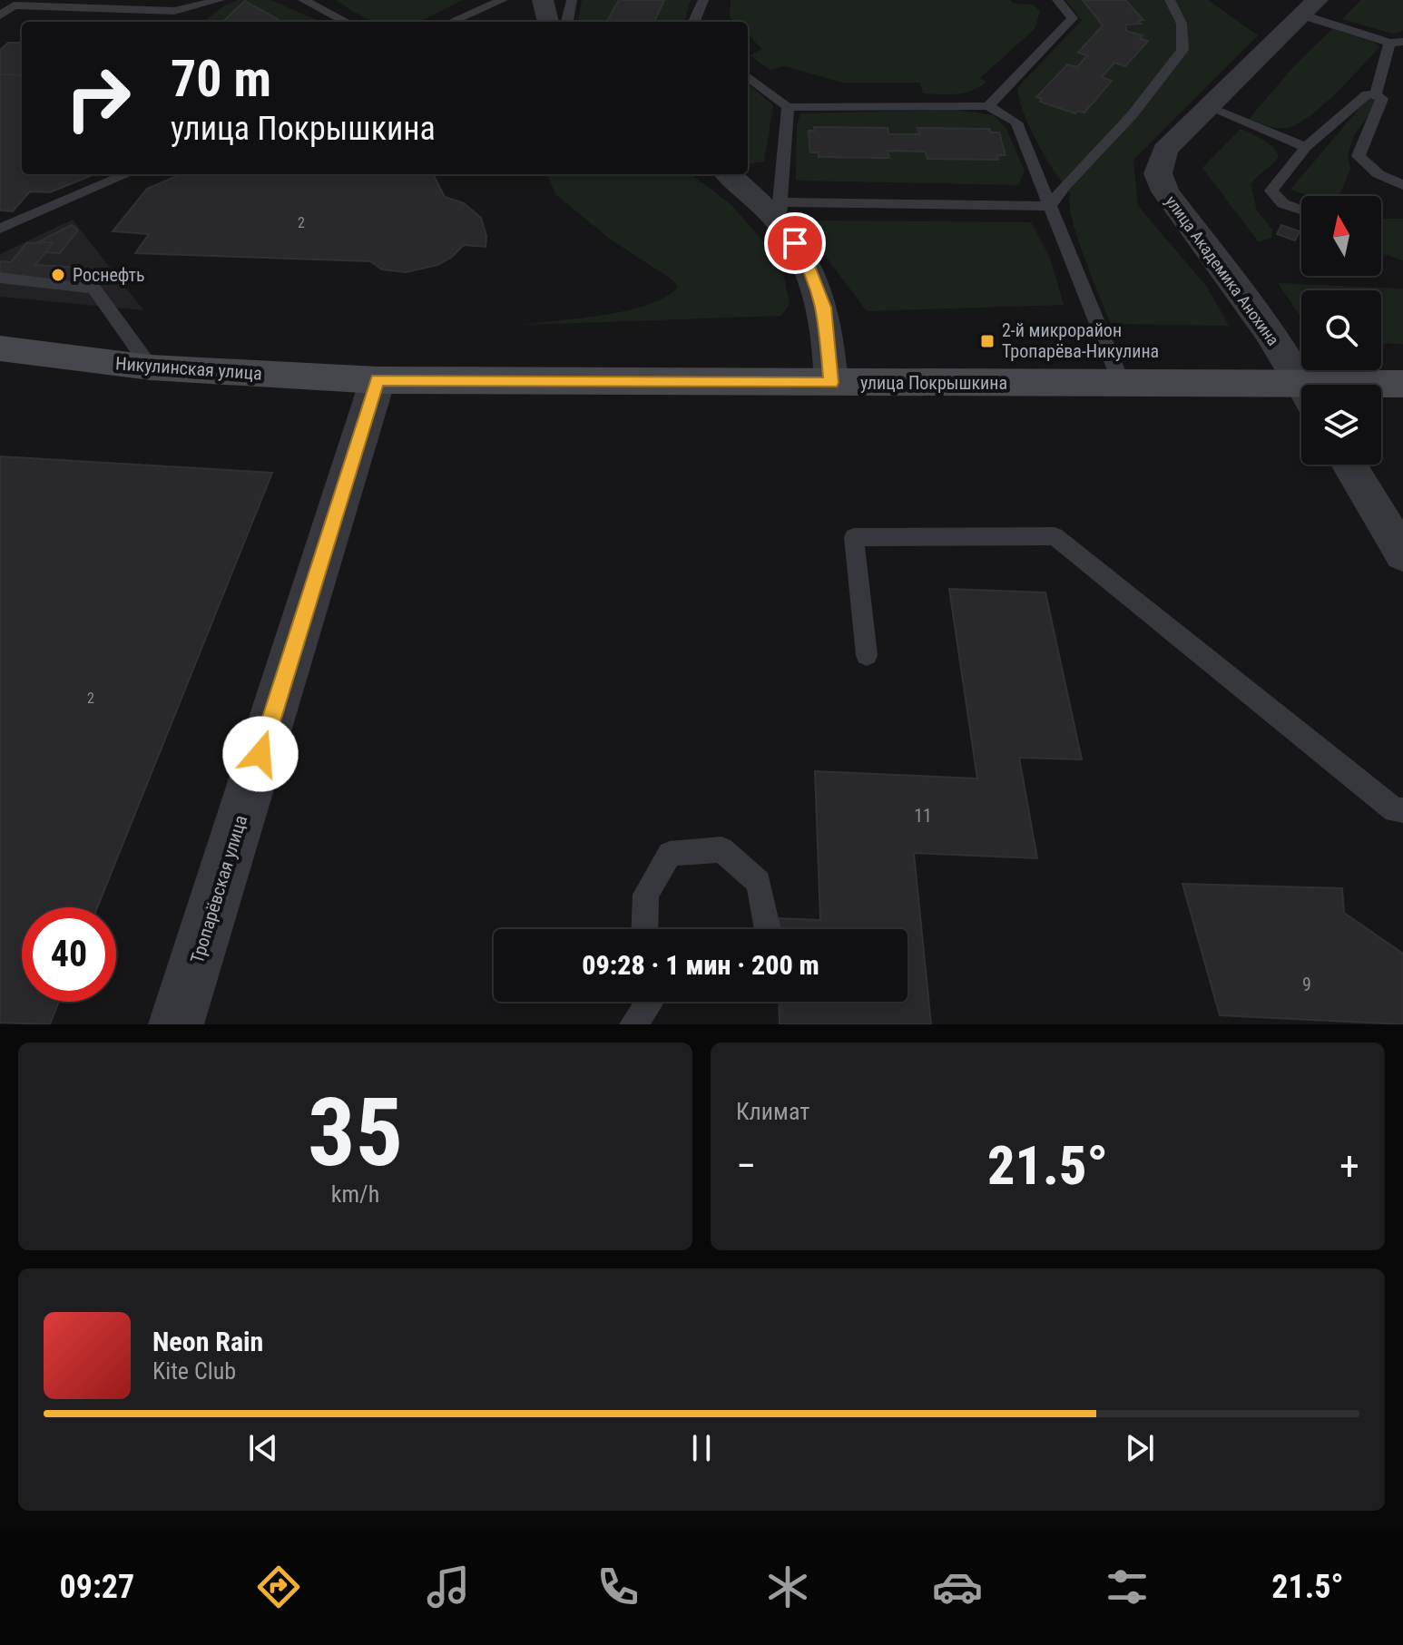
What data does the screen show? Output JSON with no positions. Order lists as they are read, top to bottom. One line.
{"streets":{"main road":["Никулинская улица","улица Покрышкина"],"street":["улица Академика Анохина","Тропарёвская улица"]},"crossings":[["Никулинская улица","улица Покрышкина"],["Никулинская улица","Тропарёвская улица"],["улица Покрышкина","Тропарёвская улица"]],"places":{"other":["Роснефть"],"transit":["2-й микрорайон Тропарёва-Никулина"]},"house_numbers":["2","2","11","9"],"north":"top","page":{"turn":["70 m","улица Покрышкина"],"limit":"40","trip":"09:28 · 1 мин · 200 m","tile":[["35","km/h"],"Климат"],"heat":["−","21.5°","+"],"song":["Neon Rain","Kite Club"],"tabs":["09:27","21.5°"]}}
